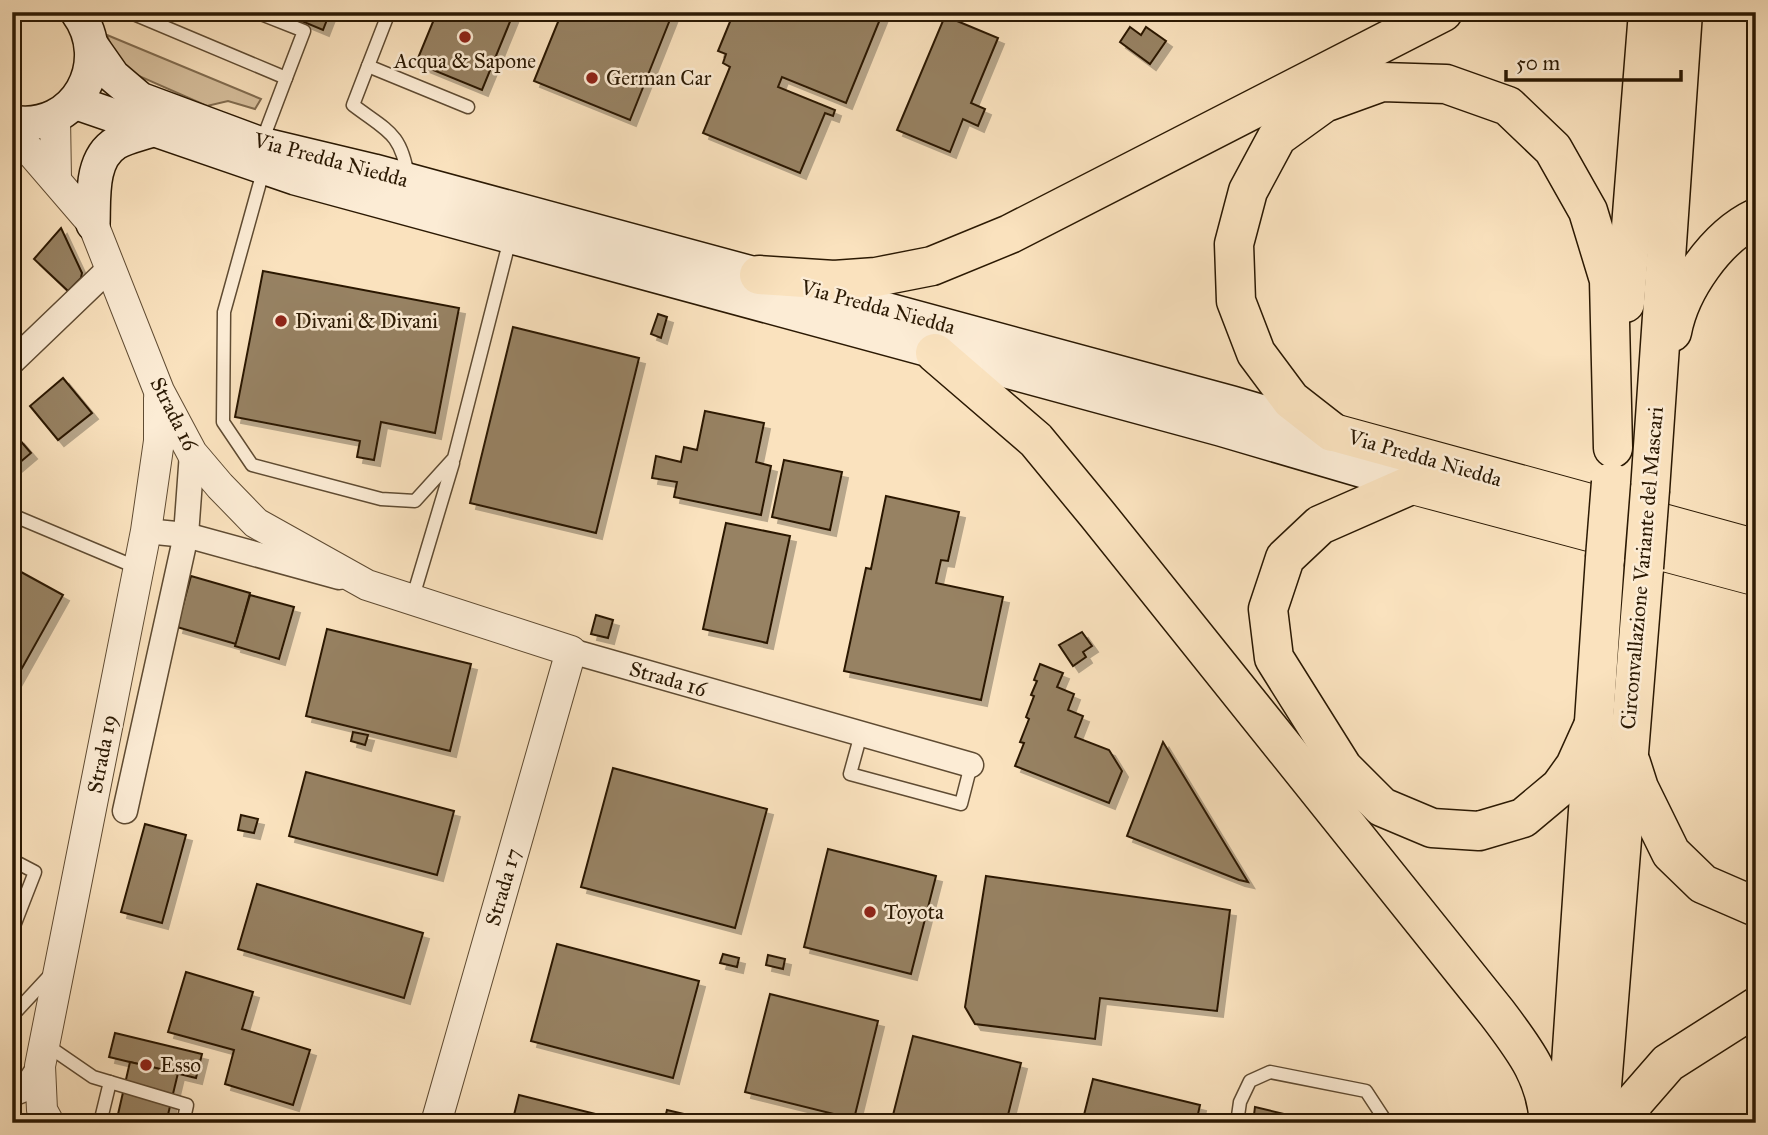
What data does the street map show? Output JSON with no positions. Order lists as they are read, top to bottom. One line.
{"streets":{"highway":["Circonvallazione Variante del Mascari"],"main road":["Via Predda Niedda"],"street":["Strada 16","Strada 19","Strada 17"]},"crossings":[["Strada 16","Strada 19"],["Strada 16","Strada 17"]],"places":["Acqua & Sapone","German Car","Divani & Divani","Toyota","Esso"],"scale_bar":"50 m"}
